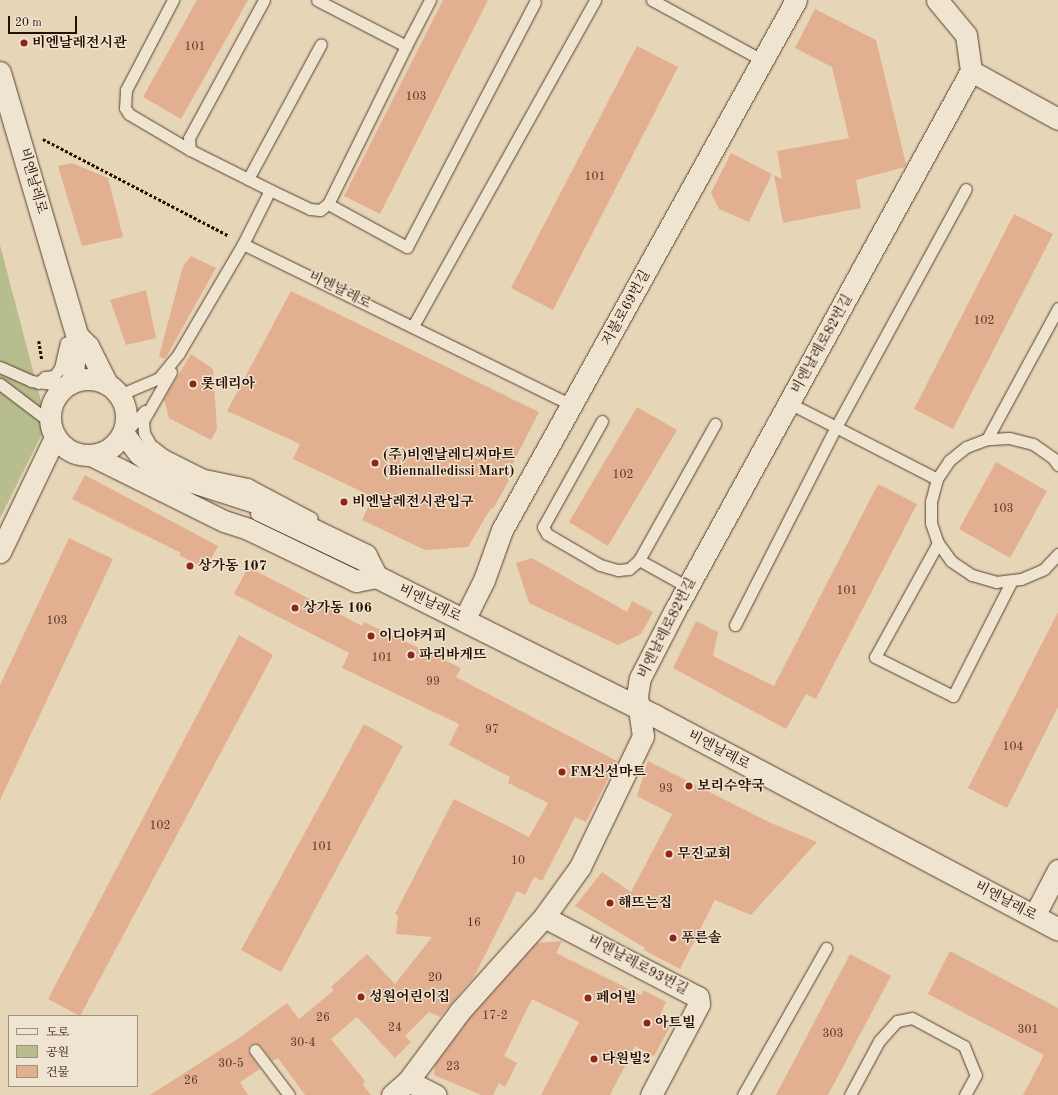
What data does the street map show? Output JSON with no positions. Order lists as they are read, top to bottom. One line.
{"streets":{"street":["비엔날레로","저불로69번길","비엔날레로82번길","비엔날레로93번길"]},"crossings":[["비엔날레로","저불로69번길"],["비엔날레로","비엔날레로82번길"]],"places":["비엔날레전시관","롯데리아","(주)비엔날레디씨마트 (Biennalledissi Mart)","비엔날레전시관입구","상가동 107","상가동 106","이디야커피","파리바게뜨","FM신선마트","보리수약국","무진교회","해뜨는집","푸른솔","성원어린이집","페어빌","아트빌","다원빌2"],"house_numbers":["101","103","101","102","102","103","101","103","101","99","97","104","93","102","101","10","16","20","17-2","26","24","301","303","30-4","30-5","23","26"],"legend":["도로","공원","건물"],"scale_bar":"20 m"}
